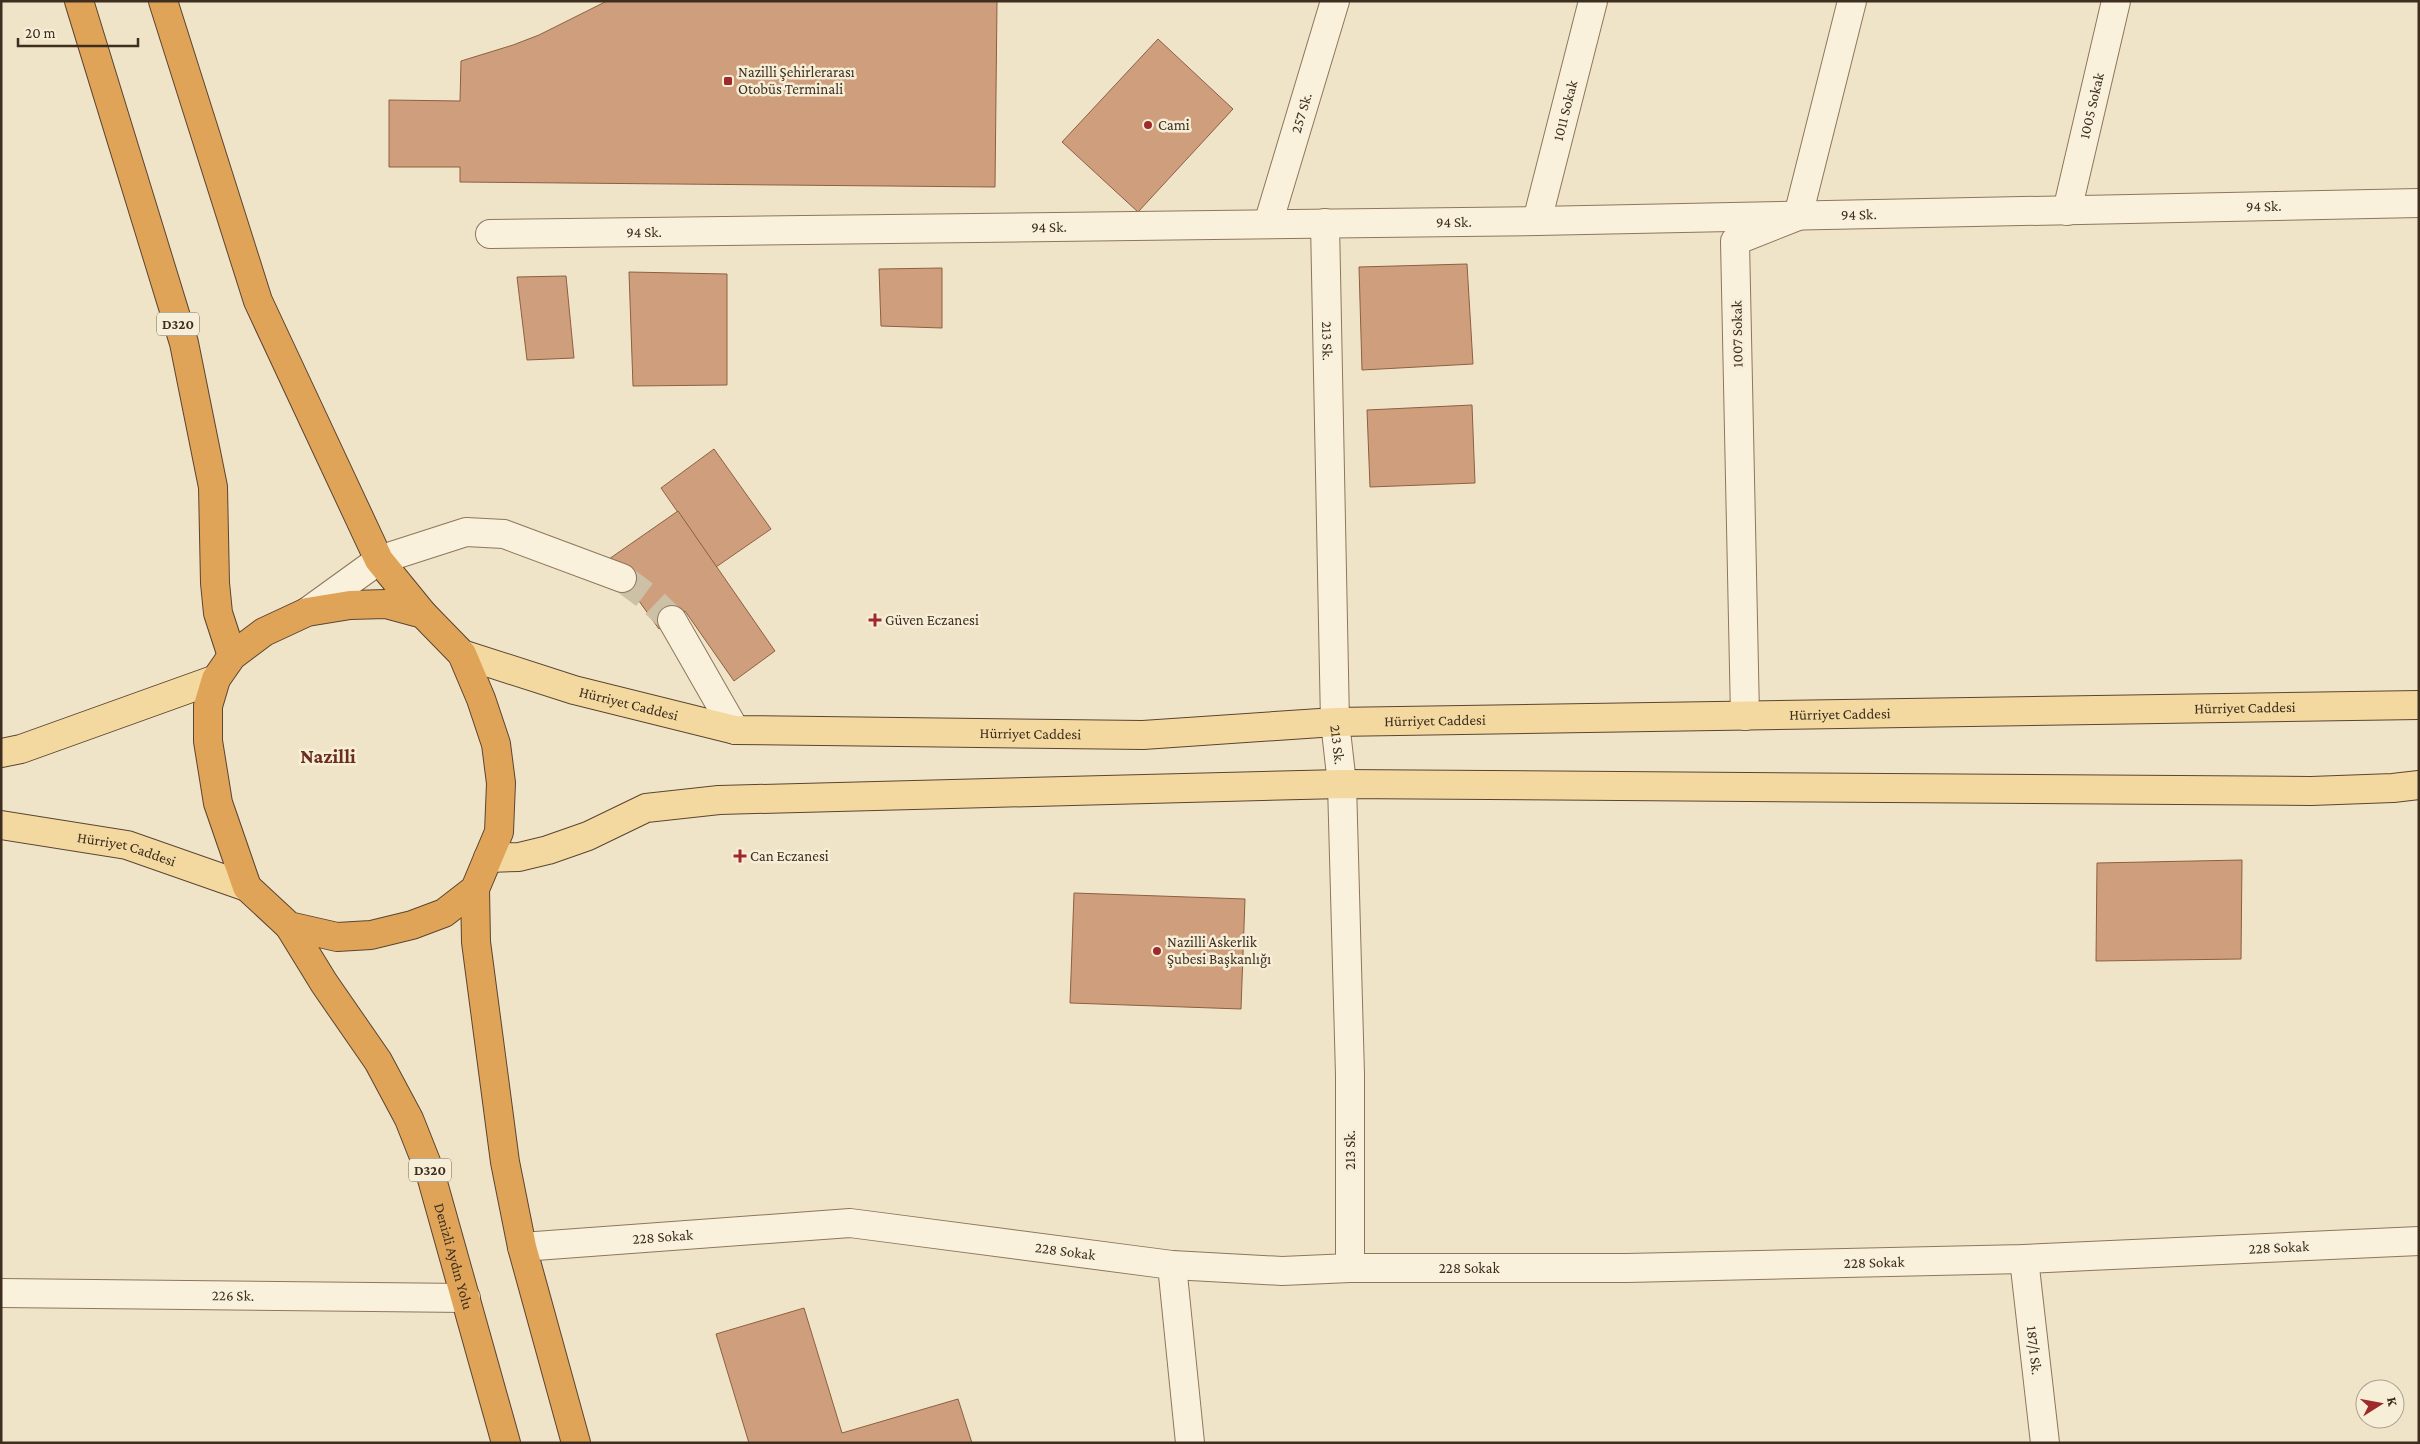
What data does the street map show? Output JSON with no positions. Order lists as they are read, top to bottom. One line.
{"streets":{"highway":["D320","Denizli Aydın Yolu"],"main road":["Hürriyet Caddesi"],"street":["1005 Sokak","1011 Sokak","257 Sk.","94 Sk.","1007 Sokak","213 Sk.","228 Sokak","226 Sk.","187/1 Sk."]},"crossings":[["1005 Sokak","94 Sk."],["1011 Sokak","94 Sk."],["257 Sk.","94 Sk."],["94 Sk.","1007 Sokak"],["94 Sk.","213 Sk."],["1007 Sokak","Hürriyet Caddesi"],["213 Sk.","Hürriyet Caddesi"],["213 Sk.","228 Sokak"],["228 Sokak","187/1 Sk."],["Denizli Aydın Yolu","226 Sk."]],"districts":["Nazilli"],"places":{"transit":["Nazilli Şehirlerarası Otobüs Terminali"],"other":["Cami","Nazilli Askerlik Şubesi Başkanlığı"],"health":["Güven Eczanesi","Can Eczanesi"]},"scale_bar":"20 m","north":"right"}
